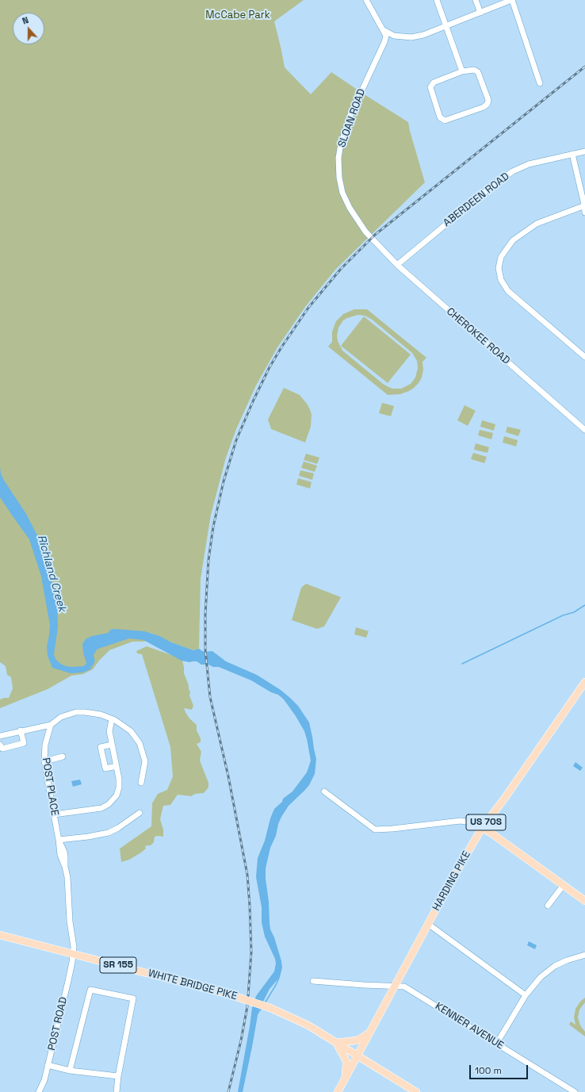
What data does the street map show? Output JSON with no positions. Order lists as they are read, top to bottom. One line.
{"streets":{"main road":["US 70S","HARDING PIKE","SR 155","WHITE BRIDGE PIKE"],"street":["SLOAN ROAD","ABERDEEN ROAD","CHEROKEE ROAD","POST PLACE","POST ROAD","KENNER AVENUE"]},"crossings":[["SLOAN ROAD","CHEROKEE ROAD"],["ABERDEEN ROAD","CHEROKEE ROAD"],["POST PLACE","WHITE BRIDGE PIKE"],["POST PLACE","POST ROAD"],["HARDING PIKE","WHITE BRIDGE PIKE"],["HARDING PIKE","KENNER AVENUE"],["WHITE BRIDGE PIKE","POST ROAD"]],"water":["Richland Creek"],"parks":["McCabe Park"],"scale_bar":"100 m","north":"top"}
